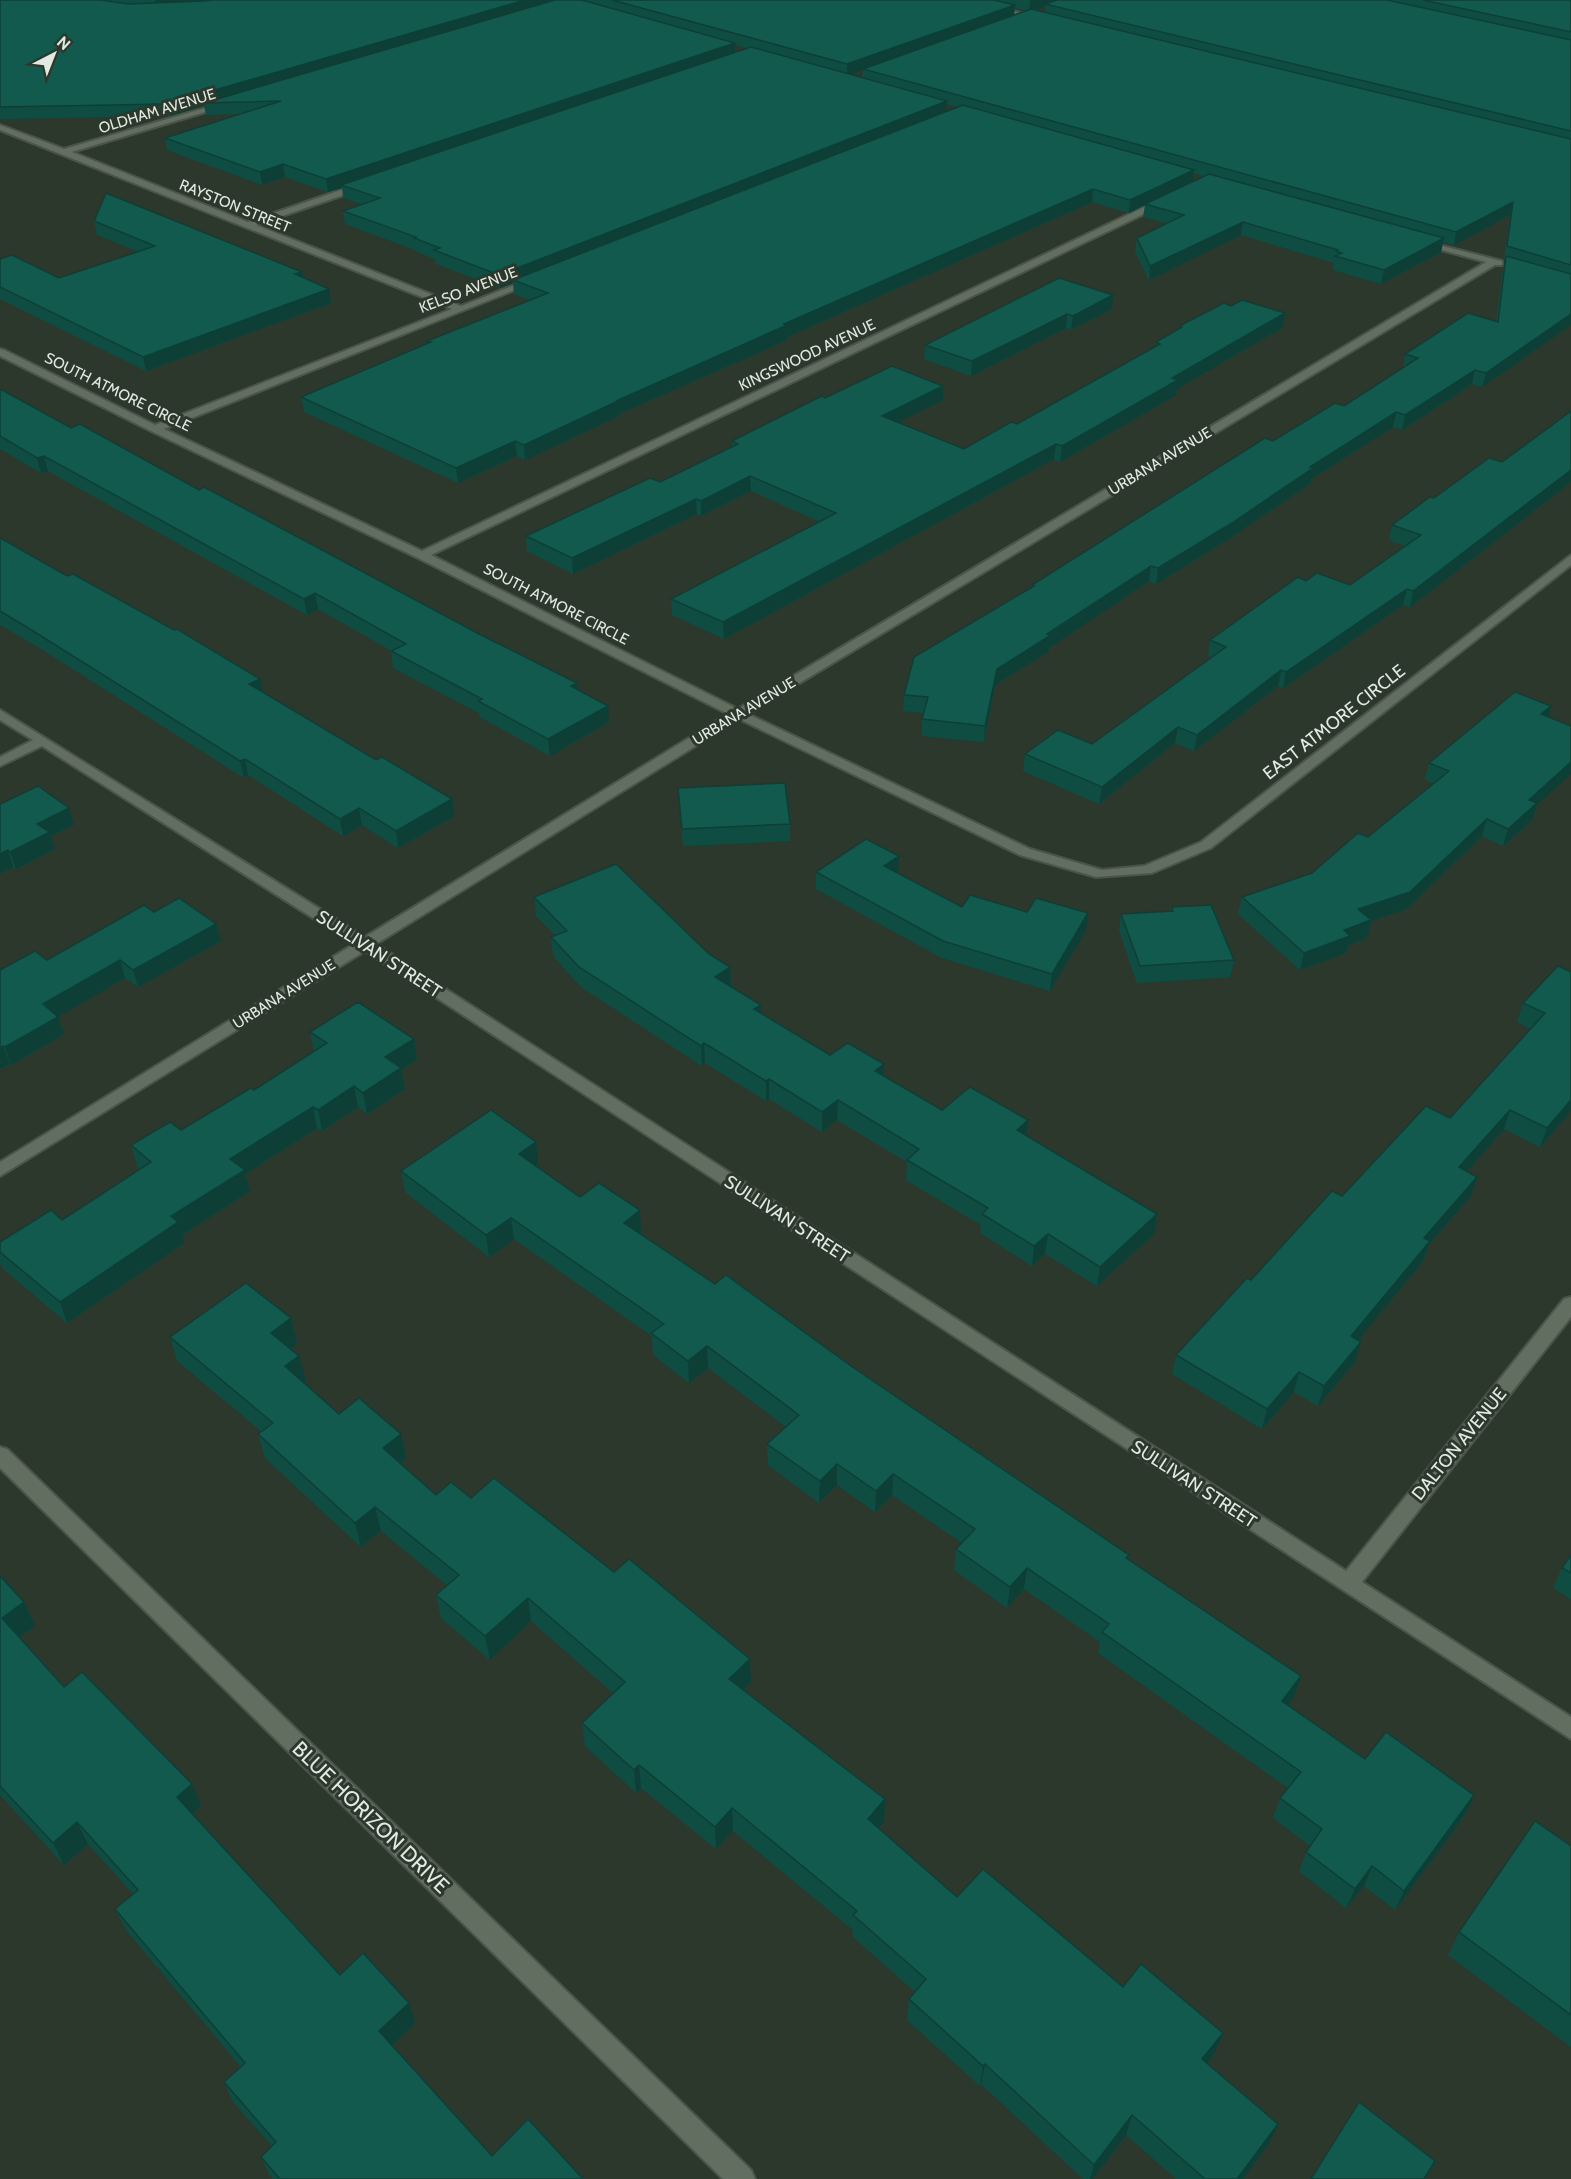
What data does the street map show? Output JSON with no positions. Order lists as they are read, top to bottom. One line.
{"streets":{"street":["OLDHAM AVENUE","RAYSTON STREET","KELSO AVENUE","KINGSWOOD AVENUE","SOUTH ATMORE CIRCLE","URBANA AVENUE","EAST ATMORE CIRCLE","SULLIVAN STREET","DALTON AVENUE","BLUE HORIZON DRIVE"]},"crossings":[["OLDHAM AVENUE","RAYSTON STREET"],["RAYSTON STREET","KELSO AVENUE"],["KELSO AVENUE","SOUTH ATMORE CIRCLE"],["KINGSWOOD AVENUE","SOUTH ATMORE CIRCLE"],["SOUTH ATMORE CIRCLE","URBANA AVENUE"],["SOUTH ATMORE CIRCLE","EAST ATMORE CIRCLE"],["URBANA AVENUE","SULLIVAN STREET"],["SULLIVAN STREET","DALTON AVENUE"]],"north":"top right"}
